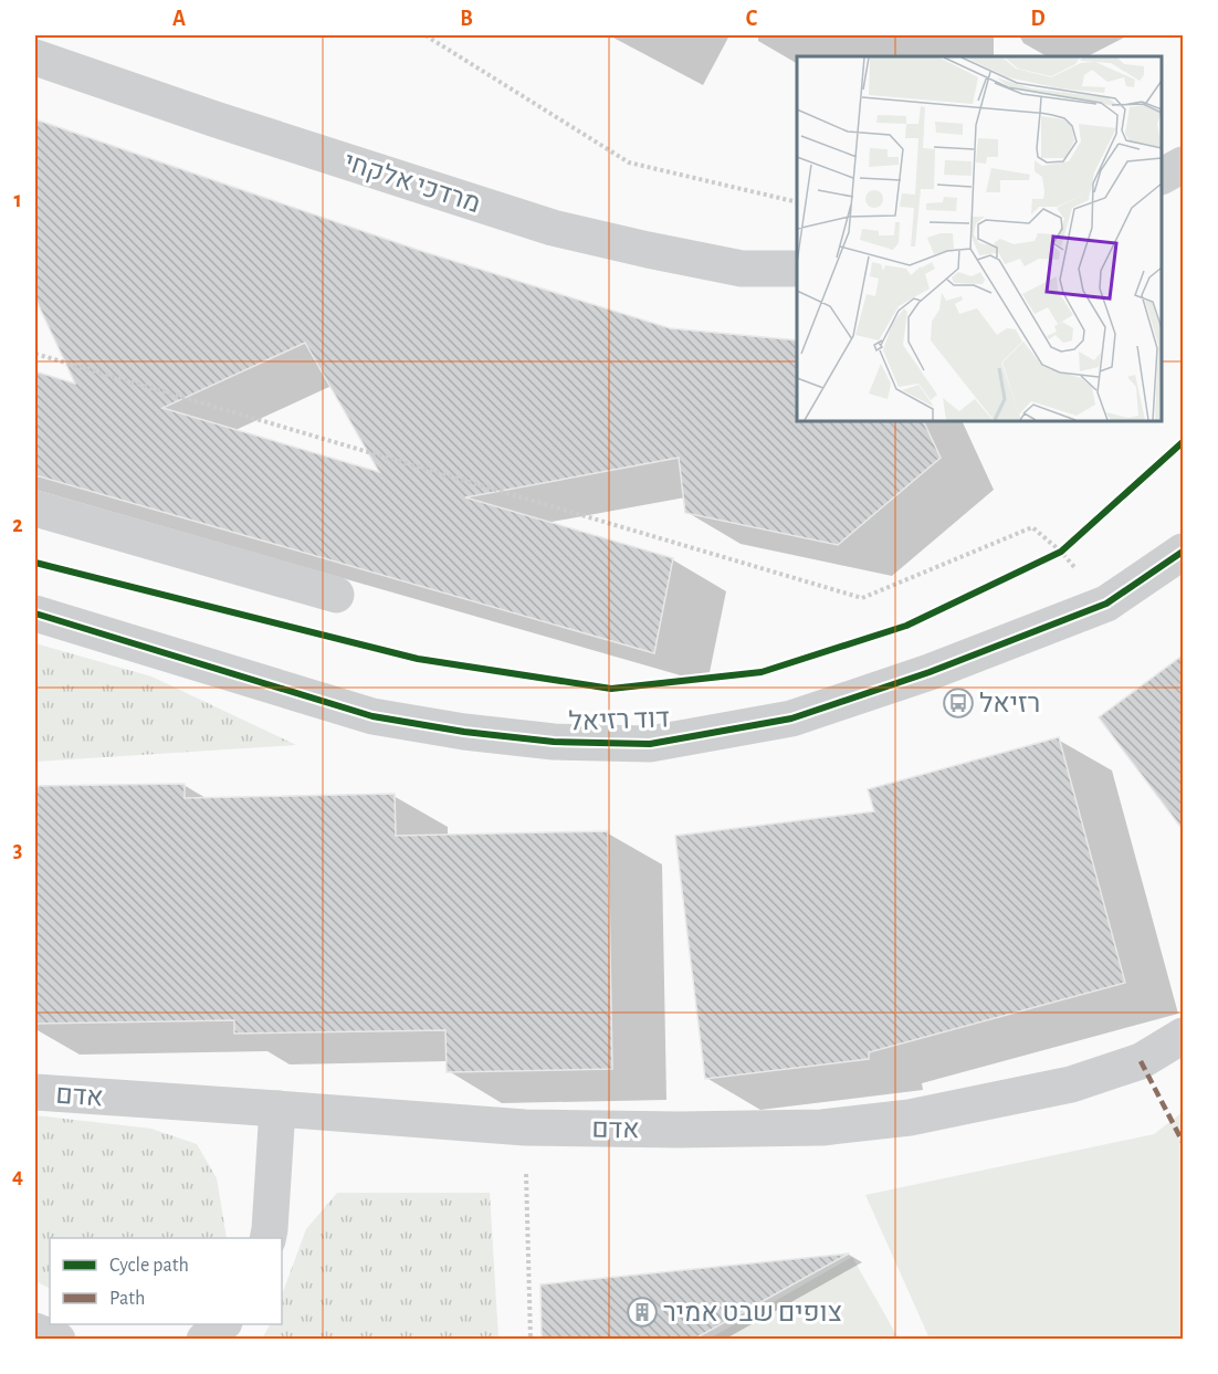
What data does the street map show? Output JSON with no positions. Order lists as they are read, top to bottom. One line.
{"streets":{"street":["מרדכי אלקחי","דוד רזיאל","אדם"]},"places":{"bus stop":["רזיאל"],"building":["צופים שבט אמיר"]},"legend":["Cycle path","Path"],"grid":{"columns":["A","B","C","D"],"rows":["1","2","3","4"]}}
